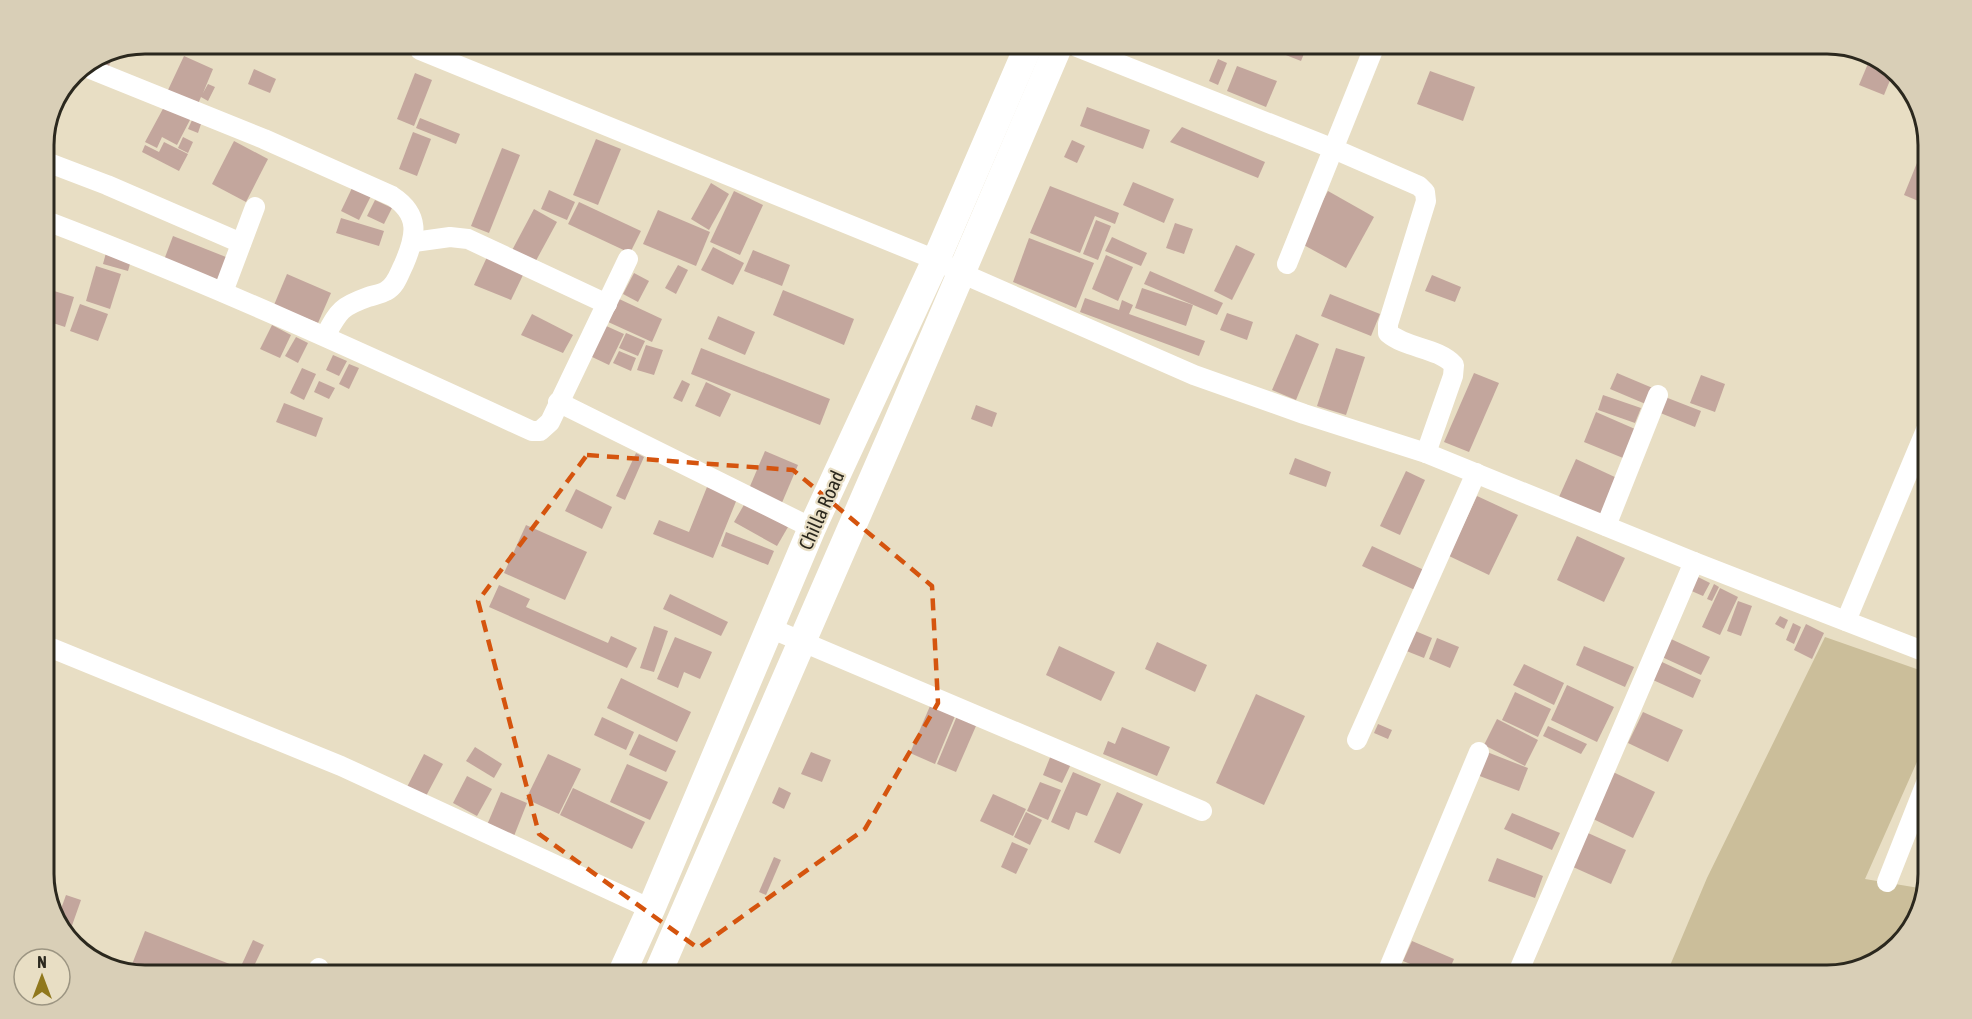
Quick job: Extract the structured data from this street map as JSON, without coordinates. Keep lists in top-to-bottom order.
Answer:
{
  "streets": {
    "main road": ["Chilla Road"]
  },
  "north": "top"
}
